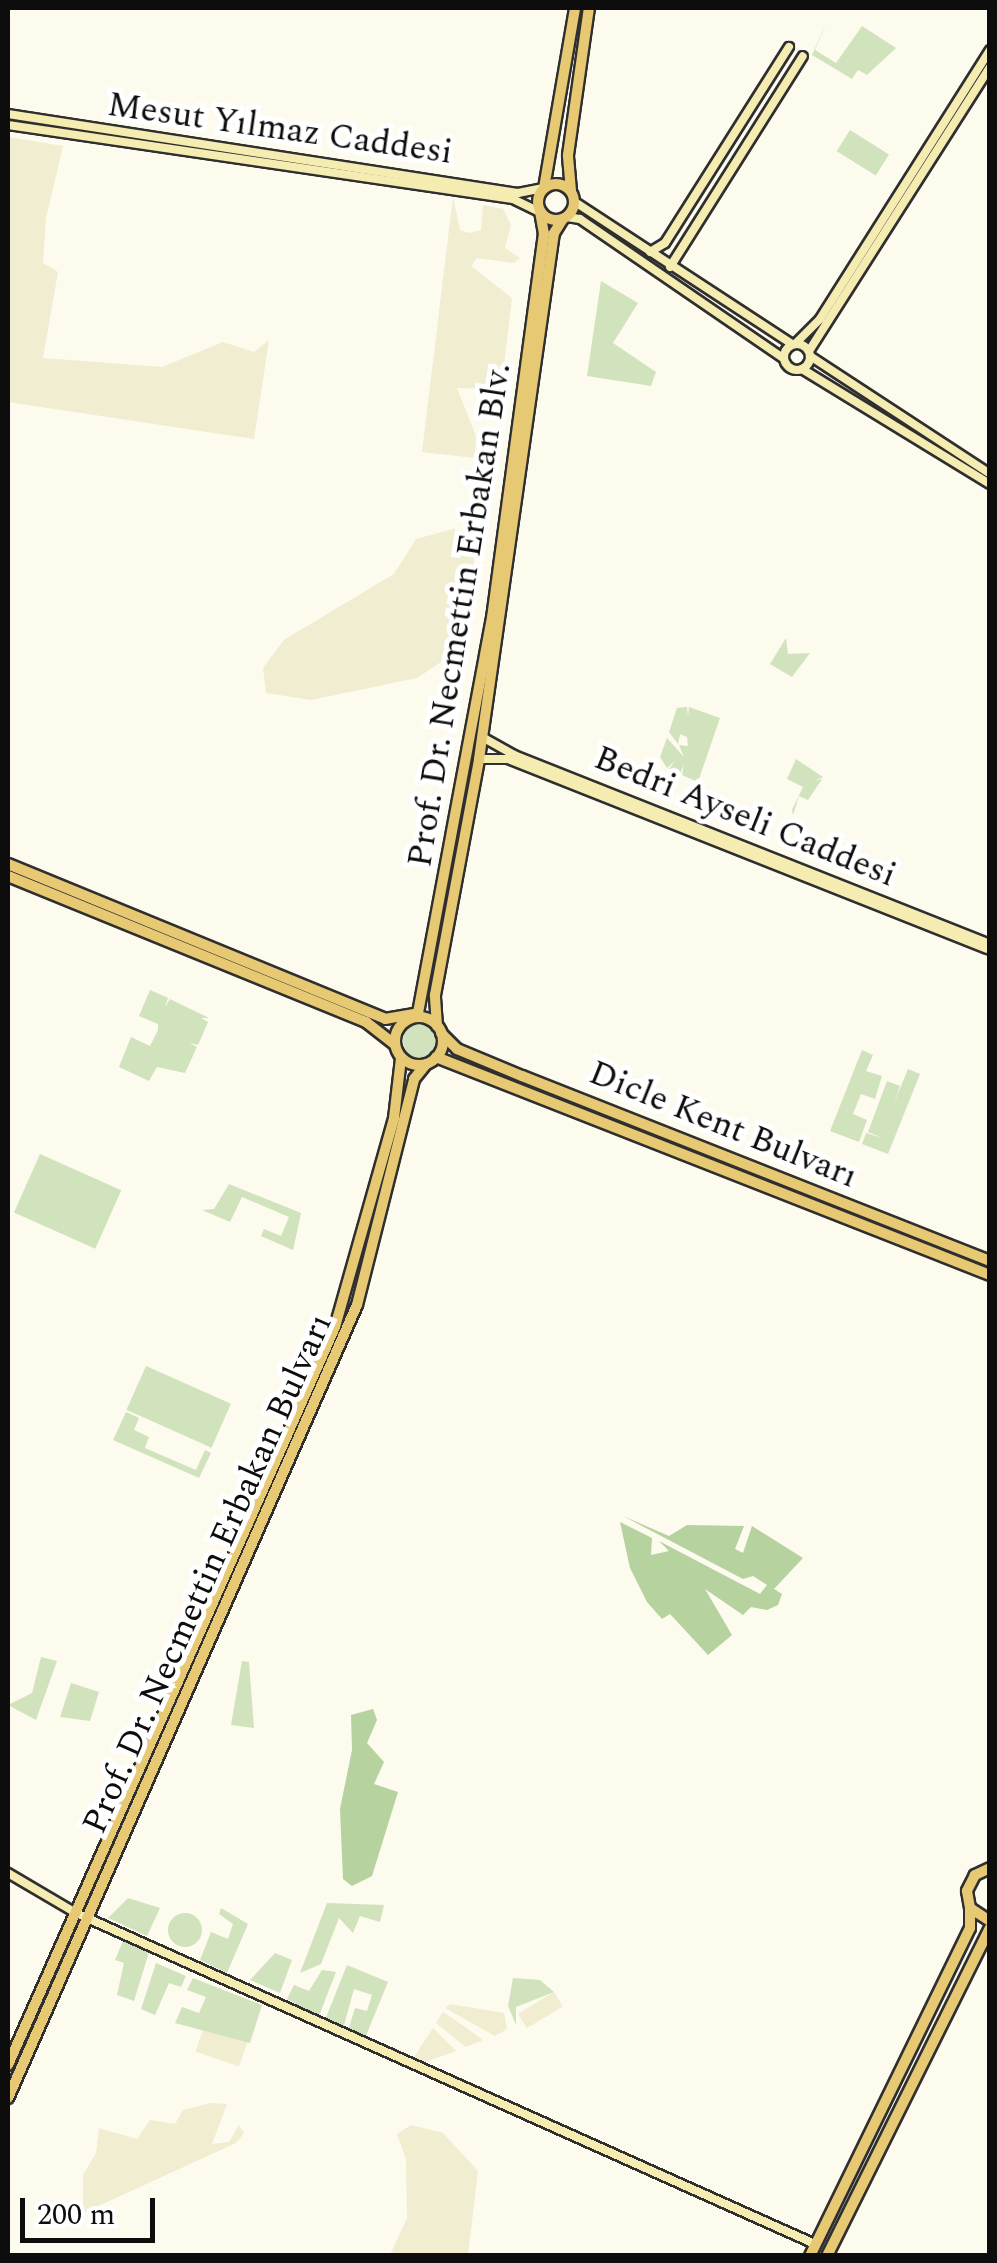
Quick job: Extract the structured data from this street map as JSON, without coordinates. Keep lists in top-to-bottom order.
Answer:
{
  "streets": {
    "main road": [
      "Mesut Yılmaz Caddesi",
      "Prof. Dr. Necmettin Erbakan Blv.",
      "Bedri Ayseli Caddesi",
      "Dicle Kent Bulvarı",
      "Prof. Dr. Necmettin Erbakan Bulvarı"
    ]
  },
  "crossings": [
    ["Mesut Yılmaz Caddesi", "Prof. Dr. Necmettin Erbakan Blv."],
    ["Prof. Dr. Necmettin Erbakan Blv.", "Bedri Ayseli Caddesi"],
    ["Prof. Dr. Necmettin Erbakan Blv.", "Dicle Kent Bulvarı"],
    ["Prof. Dr. Necmettin Erbakan Blv.", "Prof. Dr. Necmettin Erbakan Bulvarı"],
    ["Dicle Kent Bulvarı", "Prof. Dr. Necmettin Erbakan Bulvarı"]
  ],
  "scale_bar": "200 m"
}
